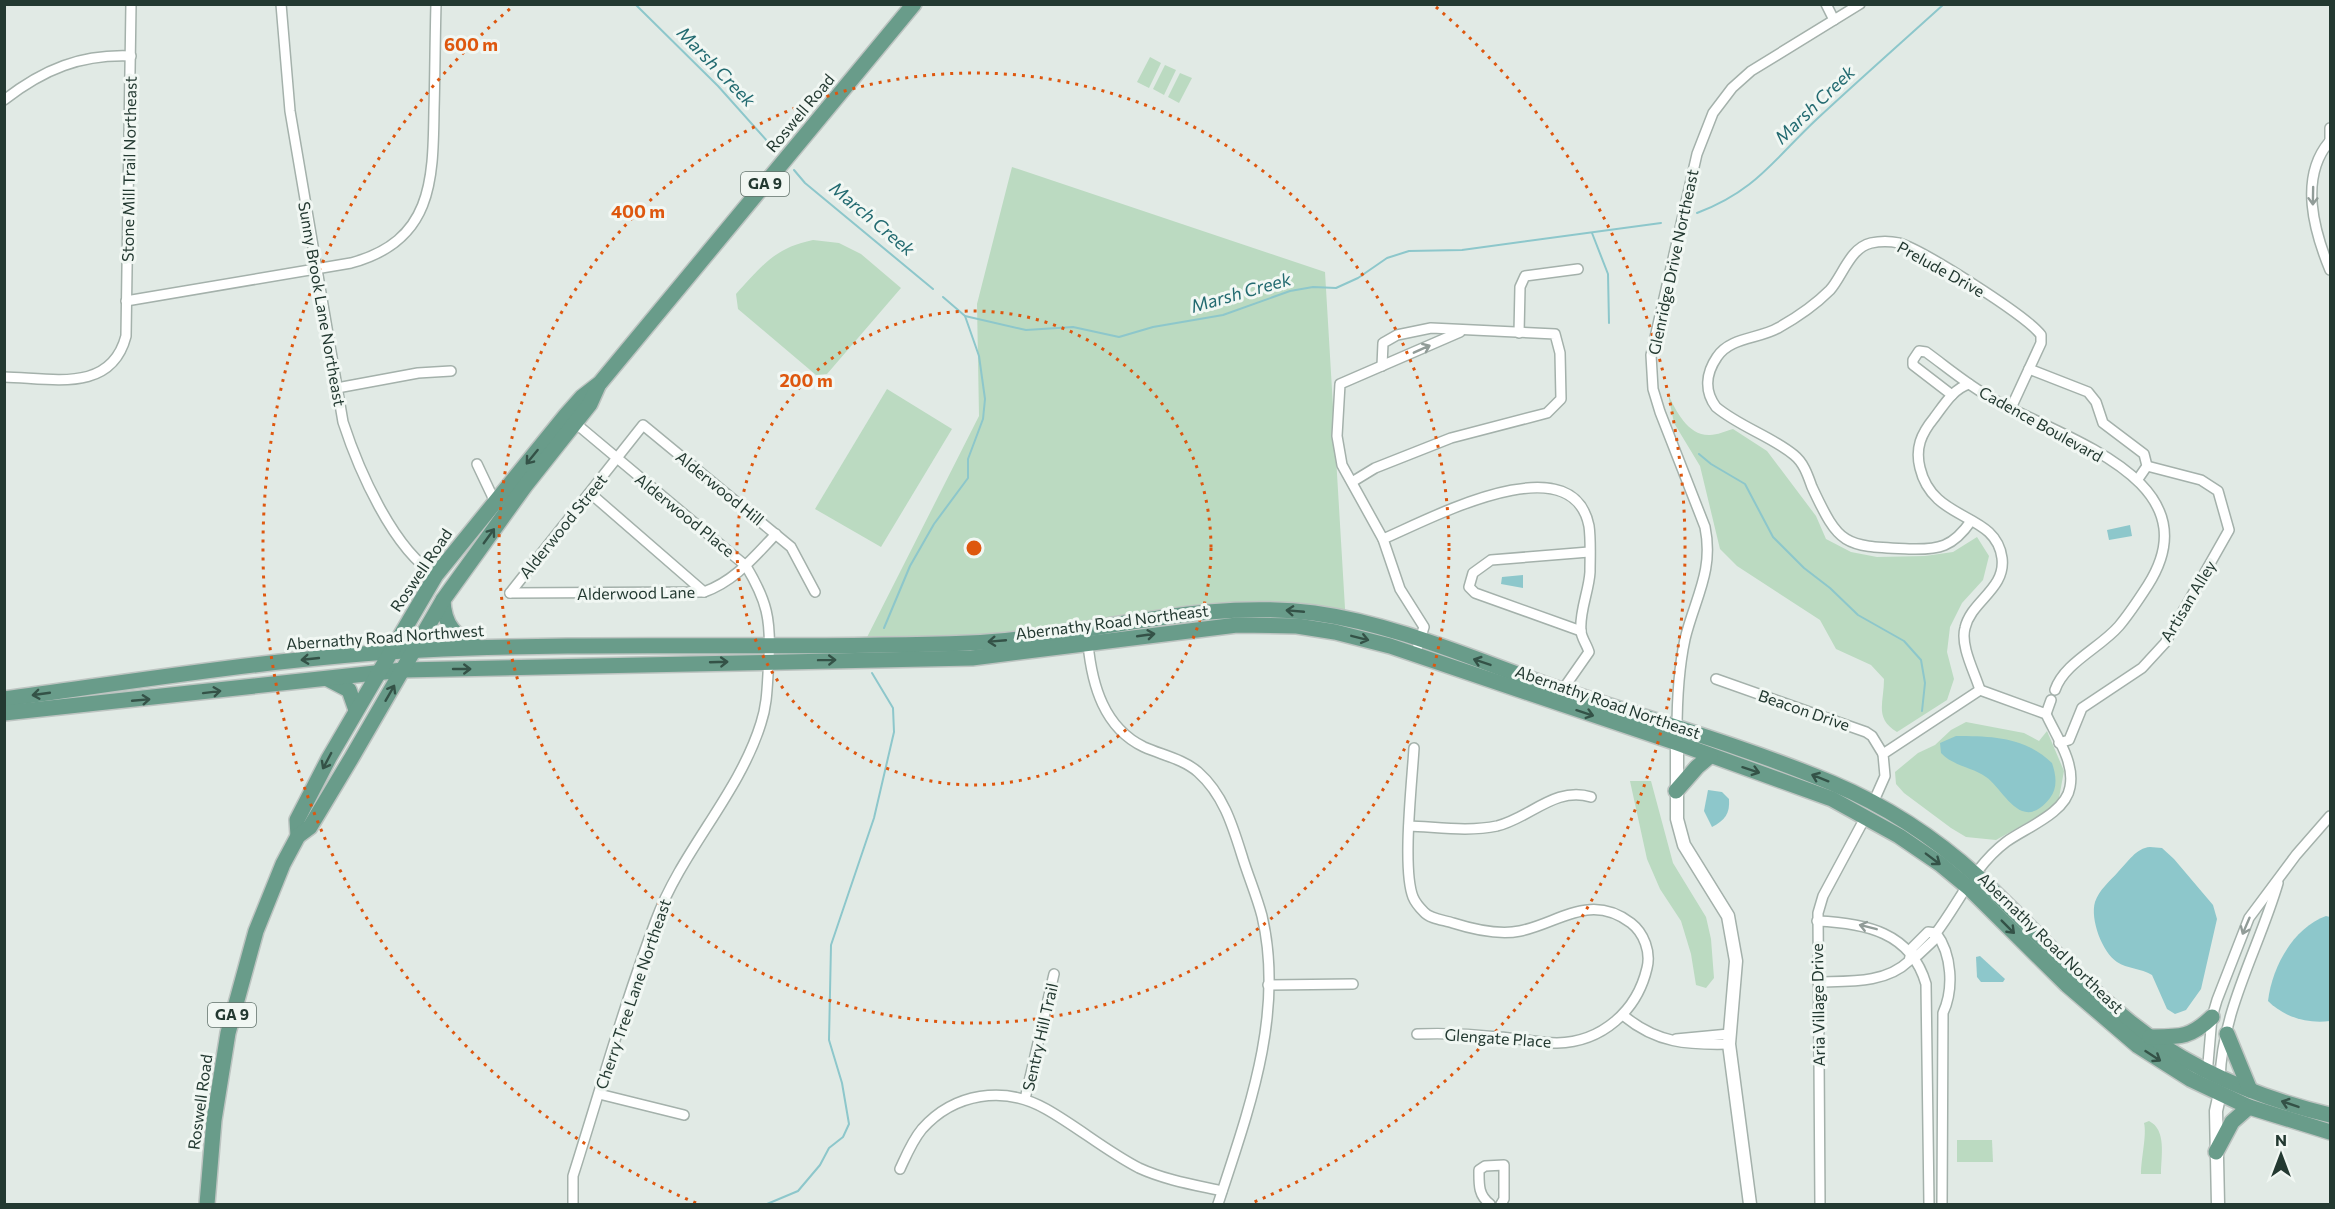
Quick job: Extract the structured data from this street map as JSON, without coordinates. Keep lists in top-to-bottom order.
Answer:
{
  "streets": {
    "main road": [
      "Roswell Road",
      "GA 9",
      "Abernathy Road Northeast",
      "Abernathy Road Northwest"
    ],
    "street": [
      "Stone Mill Trail Northeast",
      "Glenridge Drive Northeast",
      "Prelude Drive",
      "Sunny Brook Lane Northeast",
      "Cadence Boulevard",
      "Alderwood Hill",
      "Alderwood Place",
      "Alderwood Street",
      "Alderwood Lane",
      "Artisan Alley",
      "Beacon Drive",
      "Cherry Tree Lane Northeast",
      "Aria Village Drive",
      "Sentry Hill Trail",
      "Glengate Place"
    ]
  },
  "crossings": [
    ["Roswell Road", "Sunny Brook Lane Northeast"],
    ["Roswell Road", "Alderwood Place"],
    ["Roswell Road", "Abernathy Road Northwest"],
    ["Glenridge Drive Northeast", "Abernathy Road Northeast"],
    ["Alderwood Hill", "Alderwood Place"],
    ["Alderwood Hill", "Alderwood Street"],
    ["Alderwood Hill", "Alderwood Lane"],
    ["Alderwood Place", "Alderwood Street"],
    ["Alderwood Place", "Alderwood Lane"],
    ["Alderwood Place", "Abernathy Road Northeast"],
    ["Alderwood Place", "Abernathy Road Northwest"],
    ["Alderwood Place", "Cherry Tree Lane Northeast"],
    ["Alderwood Street", "Alderwood Lane"],
    ["Abernathy Road Northeast", "Abernathy Road Northwest"],
    ["Abernathy Road Northeast", "Cherry Tree Lane Northeast"],
    ["Abernathy Road Northeast", "Aria Village Drive"],
    ["Beacon Drive", "Aria Village Drive"]
  ],
  "water": ["Marsh Creek", "March Creek"],
  "north": "top",
  "rings": ["600 m", "400 m", "200 m"]
}
